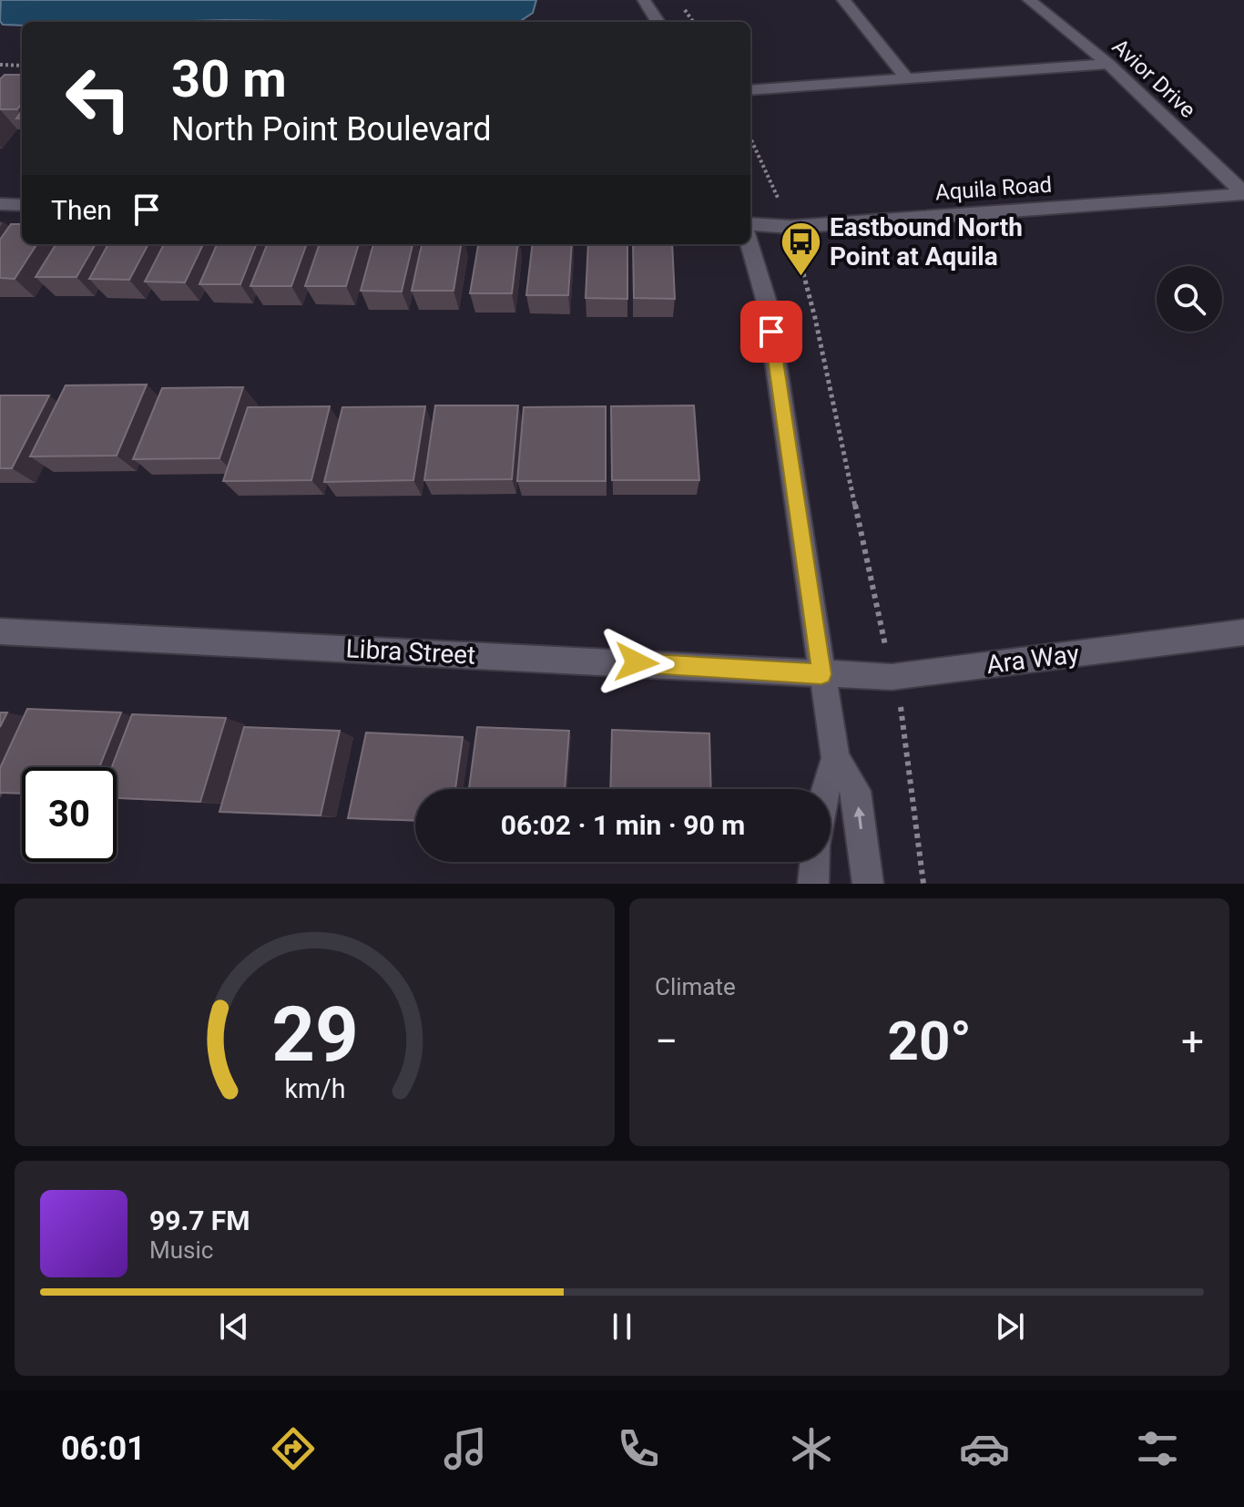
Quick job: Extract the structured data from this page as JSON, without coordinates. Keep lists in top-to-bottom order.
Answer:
{
  "streets": {
    "street": [
      "Avior Drive",
      "Aquila Road",
      "Libra Street",
      "Ara Way"
    ]
  },
  "crossings": [
    ["Avior Drive", "Aquila Road"],
    ["Libra Street", "Ara Way"]
  ],
  "places": {
    "bus stop": ["Eastbound North Point at Aquila"]
  },
  "page": {
    "turn": ["30 m", "North Point Boulevard"],
    "then": "Then",
    "limit": "30",
    "trip": "06:02 · 1 min · 90 m",
    "tile": "Climate",
    "heat": ["−", "20°", "+"],
    "song": ["99.7 FM", "Music"],
    "tabs": "06:01",
    "gauge": ["29", "km/h"]
  }
}
